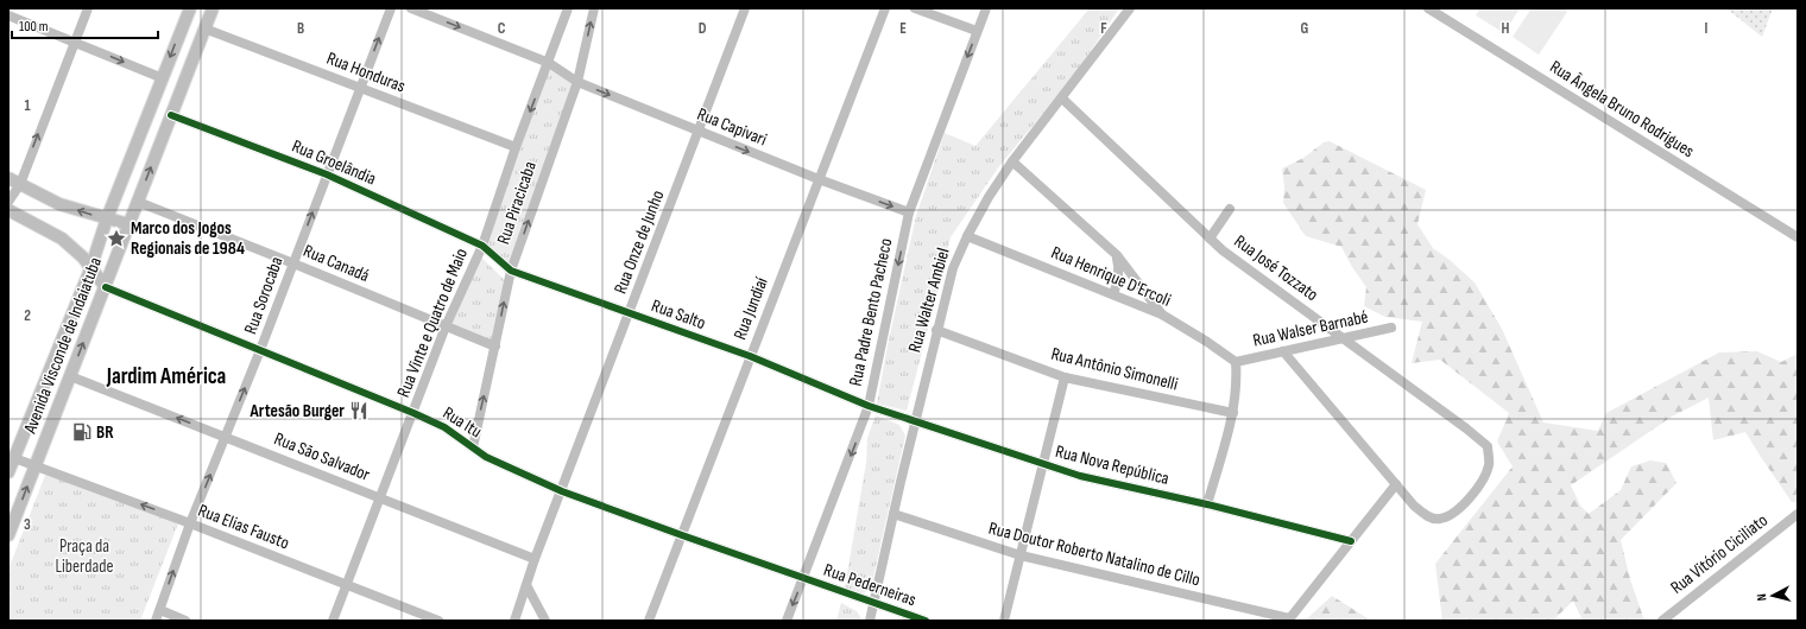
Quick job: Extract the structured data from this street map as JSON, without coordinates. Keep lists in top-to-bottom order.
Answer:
{
  "streets": {
    "main road": ["Avenida Visconde de Indaiatuba"],
    "street": [
      "Rua Honduras",
      "Rua Ângela Bruno Rodrigues",
      "Rua Capivari",
      "Rua Groelândia",
      "Rua Piracicaba",
      "Rua Onze de Junho",
      "Rua Canadá",
      "Rua José Tozzato",
      "Rua Henrique D'Ercoli",
      "Rua Sorocaba",
      "Rua Walter Ambiel",
      "Rua Jundiaí",
      "Rua Padre Bento Pacheco",
      "Rua Salto",
      "Rua Vinte e Quatro de Maio",
      "Rua Walser Barnabé",
      "Rua Antônio Simonelli",
      "Rua Itu",
      "Rua São Salvador",
      "Rua Nova República",
      "Rua Elias Fausto",
      "Rua Doutor Roberto Natalino de Cillo",
      "Rua Vitório Ciciliato",
      "Rua Pederneiras"
    ]
  },
  "crossings": [
    ["Rua Honduras", "Rua Sorocaba"],
    ["Rua Honduras", "Rua Vinte e Quatro de Maio"],
    ["Rua Honduras", "Avenida Visconde de Indaiatuba"],
    ["Rua Capivari", "Rua Piracicaba"],
    ["Rua Capivari", "Rua Onze de Junho"],
    ["Rua Capivari", "Rua Jundiaí"],
    ["Rua Capivari", "Rua Padre Bento Pacheco"],
    ["Rua Capivari", "Rua Vinte e Quatro de Maio"],
    ["Rua Groelândia", "Rua Sorocaba"],
    ["Rua Groelândia", "Rua Salto"],
    ["Rua Groelândia", "Rua Vinte e Quatro de Maio"],
    ["Rua Groelândia", "Avenida Visconde de Indaiatuba"],
    ["Rua Piracicaba", "Rua Canadá"],
    ["Rua Piracicaba", "Rua Salto"],
    ["Rua Piracicaba", "Rua Itu"],
    ["Rua Onze de Junho", "Rua Salto"],
    ["Rua Onze de Junho", "Rua Itu"],
    ["Rua Onze de Junho", "Rua São Salvador"],
    ["Rua Canadá", "Rua Sorocaba"],
    ["Rua Canadá", "Rua Vinte e Quatro de Maio"],
    ["Rua Canadá", "Avenida Visconde de Indaiatuba"],
    ["Rua José Tozzato", "Rua Walter Ambiel"],
    ["Rua José Tozzato", "Rua Walser Barnabé"],
    ["Rua Henrique D'Ercoli", "Rua Walter Ambiel"],
    ["Rua Henrique D'Ercoli", "Rua Walser Barnabé"],
    ["Rua Sorocaba", "Rua Itu"],
    ["Rua Sorocaba", "Rua São Salvador"],
    ["Rua Sorocaba", "Rua Elias Fausto"],
    ["Rua Walter Ambiel", "Rua Antônio Simonelli"],
    ["Rua Walter Ambiel", "Rua Nova República"],
    ["Rua Walter Ambiel", "Rua Doutor Roberto Natalino de Cillo"],
    ["Rua Walter Ambiel", "Rua Pederneiras"],
    ["Rua Jundiaí", "Rua Salto"],
    ["Rua Jundiaí", "Rua Itu"],
    ["Rua Padre Bento Pacheco", "Rua Salto"],
    ["Rua Padre Bento Pacheco", "Rua Itu"],
    ["Rua Padre Bento Pacheco", "Rua Nova República"],
    ["Rua Padre Bento Pacheco", "Rua Pederneiras"],
    ["Rua Salto", "Rua Vinte e Quatro de Maio"],
    ["Rua Salto", "Rua Nova República"],
    ["Rua Vinte e Quatro de Maio", "Rua Itu"],
    ["Rua Vinte e Quatro de Maio", "Rua São Salvador"],
    ["Rua Vinte e Quatro de Maio", "Rua Elias Fausto"],
    ["Avenida Visconde de Indaiatuba", "Rua Itu"],
    ["Avenida Visconde de Indaiatuba", "Rua São Salvador"],
    ["Avenida Visconde de Indaiatuba", "Rua Elias Fausto"],
    ["Rua Itu", "Rua Pederneiras"]
  ],
  "one_way": [
    "Rua Capivari",
    "Rua Piracicaba",
    "Rua Sorocaba",
    "Rua Padre Bento Pacheco",
    "Rua Elias Fausto"
  ],
  "districts": ["Jardim América"],
  "parks": ["Praça da Liberdade"],
  "places": {
    "place": ["Marco dos Jogos Regionais de 1984"],
    "restaurant": ["Artesão Burger"],
    "fuel station": ["BR"]
  },
  "scale_bar": "100 m",
  "north": "left",
  "grid": {
    "columns": [
      "B",
      "C",
      "D",
      "E",
      "F",
      "G",
      "H",
      "I"
    ],
    "rows": ["1", "2", "3"]
  }
}
